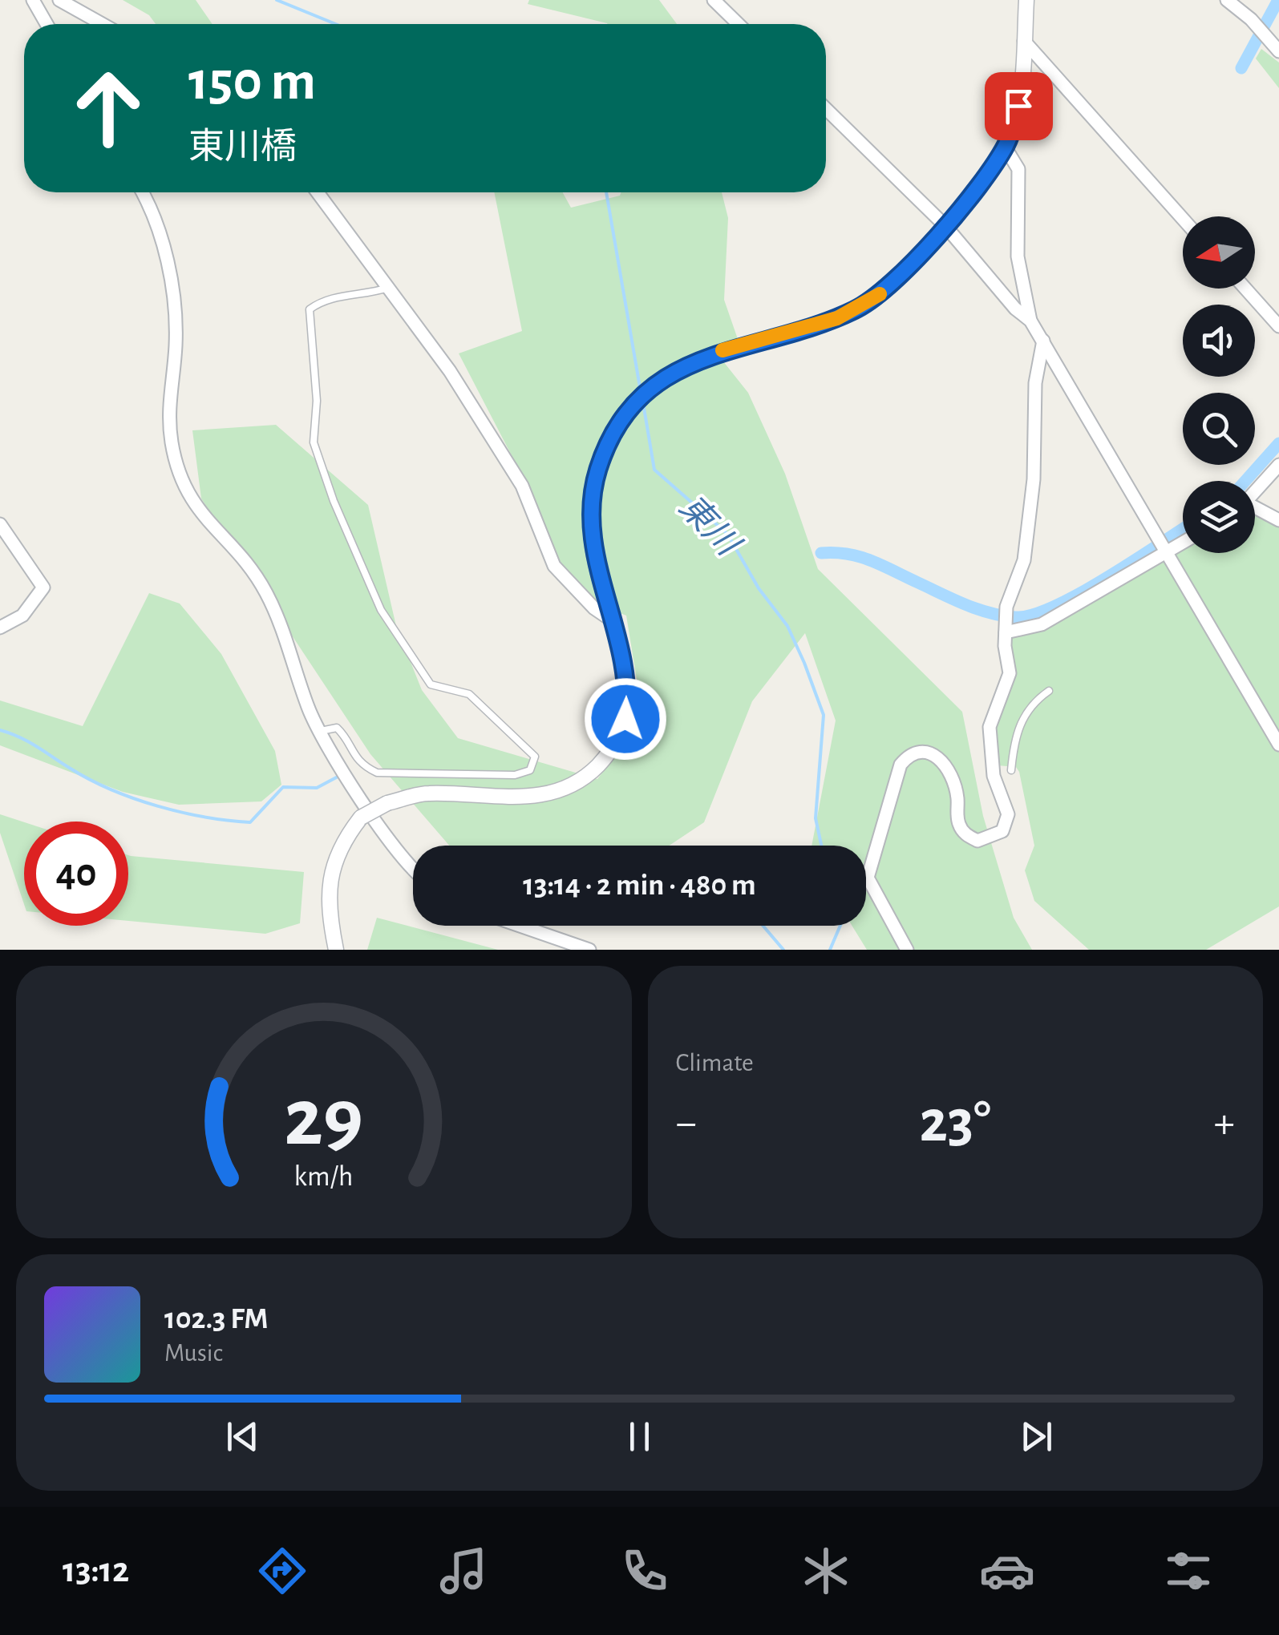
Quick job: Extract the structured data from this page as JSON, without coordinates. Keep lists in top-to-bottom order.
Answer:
{
  "water": ["東川"],
  "north": "left",
  "page": {
    "turn": ["150 m", "東川橋"],
    "limit": "40",
    "trip": "13:14 · 2 min · 480 m",
    "tile": "Climate",
    "heat": ["−", "23°", "+"],
    "song": ["102.3 FM", "Music"],
    "tabs": "13:12",
    "gauge": ["29", "km/h"]
  }
}
